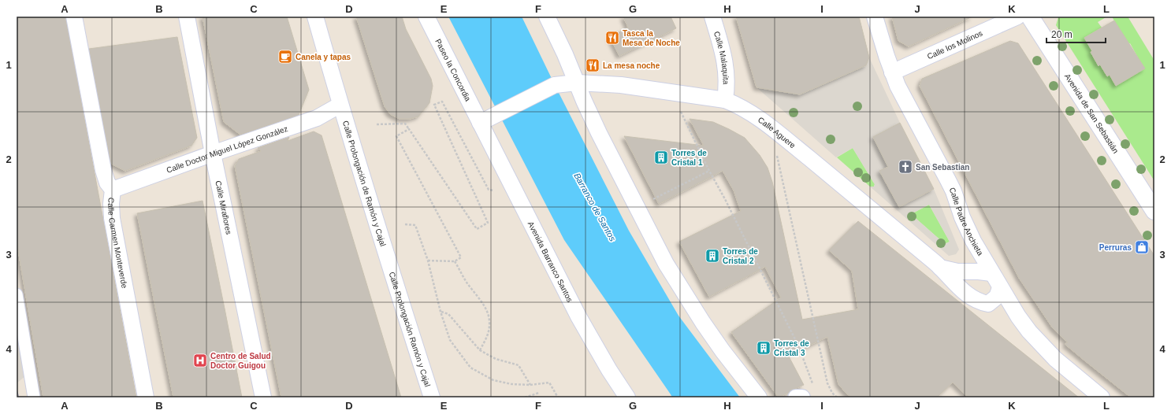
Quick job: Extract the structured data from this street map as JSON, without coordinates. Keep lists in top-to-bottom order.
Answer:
{
  "streets": {
    "street": [
      "Calle los Molinos",
      "Calle Malaquita",
      "Paseo la Concordia",
      "Avenida de San Sebastián",
      "Calle Aguere",
      "Calle Doctor Miguel López González",
      "Calle Prolongación de Ramón y Cajal",
      "Calle Miraflores",
      "Calle Padre Anchieta",
      "Calle Carmen Monteverde",
      "Avenida Barranco Santos",
      "Calle Prolongación Ramón y Cajal"
    ]
  },
  "crossings": [
    ["Calle los Molinos", "Calle Padre Anchieta"],
    ["Calle Malaquita", "Calle Aguere"],
    ["Paseo la Concordia", "Calle Aguere"],
    ["Paseo la Concordia", "Avenida Barranco Santos"],
    ["Calle Aguere", "Calle Padre Anchieta"],
    ["Calle Aguere", "Avenida Barranco Santos"],
    ["Calle Doctor Miguel López González", "Calle Prolongación de Ramón y Cajal"],
    ["Calle Doctor Miguel López González", "Calle Miraflores"],
    ["Calle Doctor Miguel López González", "Calle Carmen Monteverde"],
    ["Calle Prolongación de Ramón y Cajal", "Calle Prolongación Ramón y Cajal"]
  ],
  "water": ["Barranco de Santos"],
  "places": {
    "restaurant": ["Tasca la Mesa de Noche", "La mesa noche"],
    "cafe": ["Canela y tapas"],
    "building": ["Torres de Cristal 1", "Torres de Cristal 2", "Torres de Cristal 3"],
    "church": ["San Sebastian"],
    "shop": ["Perruras"],
    "hospital": ["Centro de Salud Doctor Guigou"]
  },
  "scale_bar": "20 m",
  "grid": {
    "columns": [
      "A",
      "B",
      "C",
      "D",
      "E",
      "F",
      "G",
      "H",
      "I",
      "J",
      "K",
      "L"
    ],
    "rows": [
      "1",
      "2",
      "3",
      "4"
    ]
  }
}
